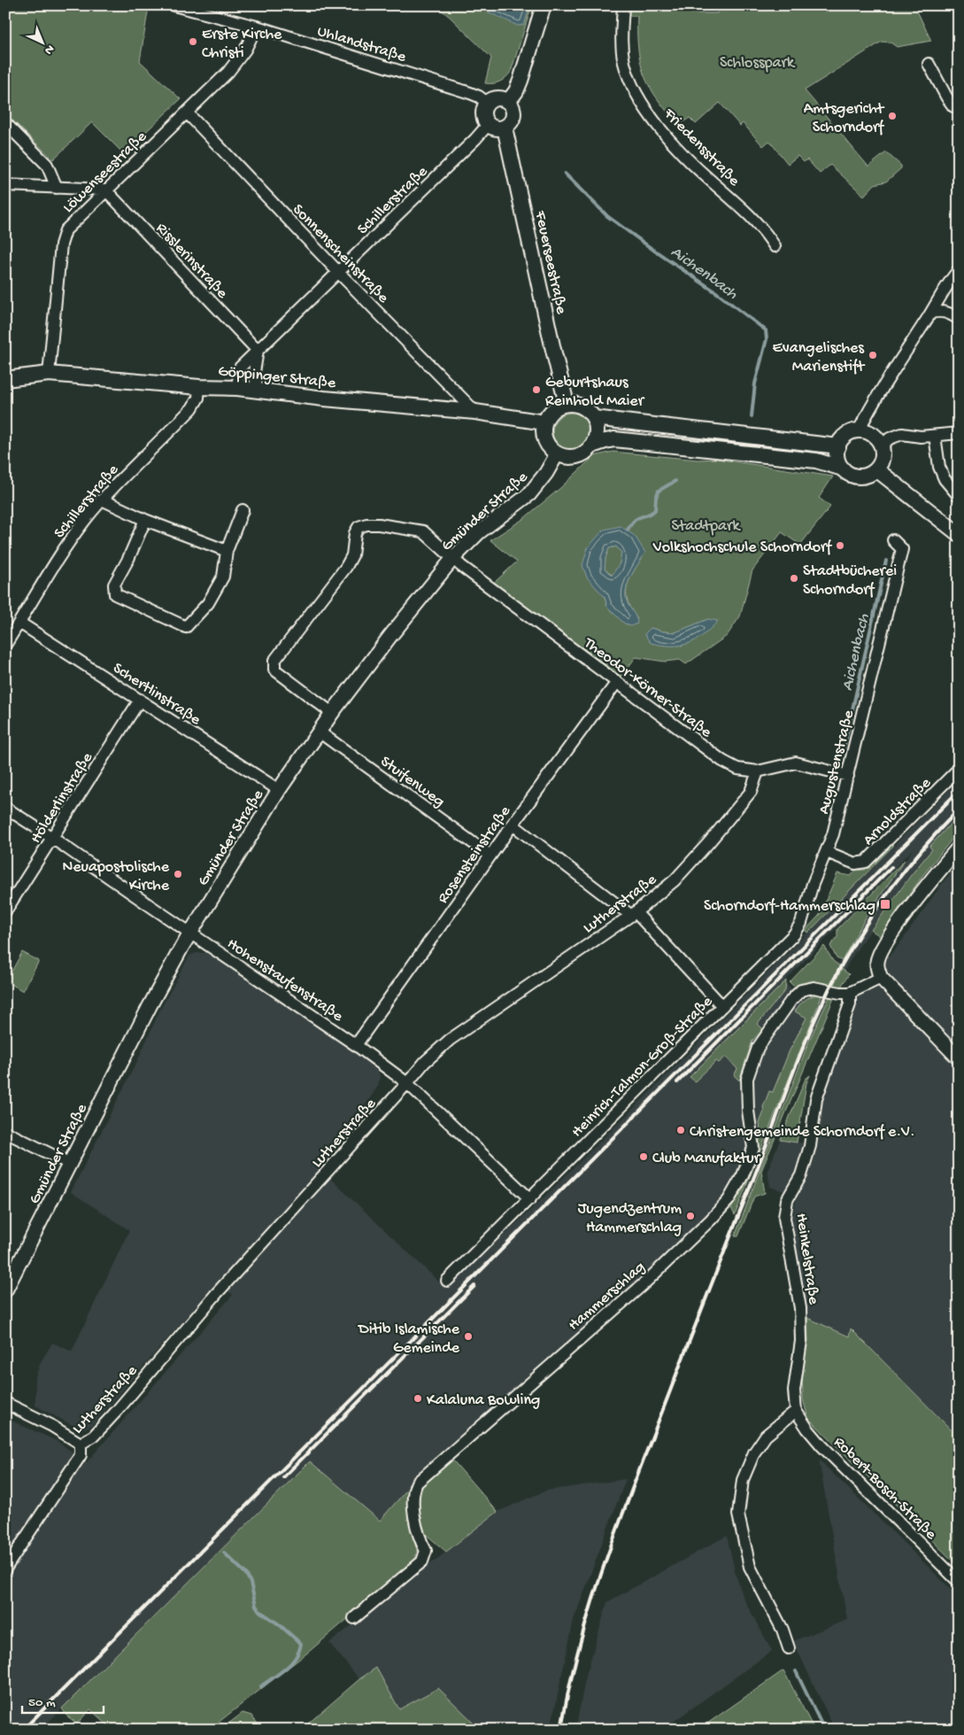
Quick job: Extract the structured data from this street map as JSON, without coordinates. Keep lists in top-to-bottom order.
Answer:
{
  "streets": {
    "main road": ["Feuerseestraße", "Göppinger Straße"],
    "street": [
      "Uhlandstraße",
      "Friedensstraße",
      "Löwenseestraße",
      "Schillerstraße",
      "Sonnenscheinstraße",
      "Risslerinstraße",
      "Gmünder Straße",
      "Theodor-Körner-Straße",
      "Schertlinstraße",
      "Augustenstraße",
      "Stuifenweg",
      "Hölderlinstraße",
      "Arnoldstraße",
      "Rosensteinstraße",
      "Lutherstraße",
      "Hohenstaufenstraße",
      "Heinrich-Talmon-Groß-Straße",
      "Heinkelstraße",
      "Hammerschlag",
      "Robert-Bosch-Straße"
    ]
  },
  "crossings": [
    ["Uhlandstraße", "Löwenseestraße"],
    ["Uhlandstraße", "Schillerstraße"],
    ["Uhlandstraße", "Feuerseestraße"],
    ["Löwenseestraße", "Sonnenscheinstraße"],
    ["Löwenseestraße", "Risslerinstraße"],
    ["Löwenseestraße", "Göppinger Straße"],
    ["Schillerstraße", "Sonnenscheinstraße"],
    ["Schillerstraße", "Risslerinstraße"],
    ["Schillerstraße", "Feuerseestraße"],
    ["Schillerstraße", "Göppinger Straße"],
    ["Schillerstraße", "Schertlinstraße"],
    ["Sonnenscheinstraße", "Göppinger Straße"],
    ["Feuerseestraße", "Göppinger Straße"],
    ["Feuerseestraße", "Gmünder Straße"],
    ["Göppinger Straße", "Gmünder Straße"],
    ["Gmünder Straße", "Theodor-Körner-Straße"],
    ["Gmünder Straße", "Schertlinstraße"],
    ["Gmünder Straße", "Stuifenweg"],
    ["Gmünder Straße", "Hohenstaufenstraße"],
    ["Theodor-Körner-Straße", "Augustenstraße"],
    ["Theodor-Körner-Straße", "Rosensteinstraße"],
    ["Theodor-Körner-Straße", "Lutherstraße"],
    ["Schertlinstraße", "Hölderlinstraße"],
    ["Augustenstraße", "Arnoldstraße"],
    ["Augustenstraße", "Heinrich-Talmon-Groß-Straße"],
    ["Stuifenweg", "Rosensteinstraße"],
    ["Hölderlinstraße", "Hohenstaufenstraße"],
    ["Arnoldstraße", "Heinrich-Talmon-Groß-Straße"],
    ["Rosensteinstraße", "Hohenstaufenstraße"],
    ["Lutherstraße", "Hohenstaufenstraße"],
    ["Hohenstaufenstraße", "Heinrich-Talmon-Groß-Straße"],
    ["Heinkelstraße", "Hammerschlag"],
    ["Heinkelstraße", "Robert-Bosch-Straße"]
  ],
  "water": ["Aichenbach"],
  "parks": ["Schlosspark", "Stadtpark"],
  "places": {
    "other": [
      "Erste Kirche Christi",
      "Amtsgericht Schorndorf",
      "Evangelisches Marienstift",
      "Geburtshaus Reinhold Maier",
      "Volkshochschule Schorndorf",
      "Stadtbücherei Schorndorf",
      "Neuapostolische Kirche",
      "Christengemeinde Schorndorf e.V.",
      "Club Manufaktur",
      "Jugendzentrum Hammerschlag",
      "Ditib Islamische Gemeinde",
      "Kalaluna Bowling"
    ],
    "transit": ["Schorndorf-Hammerschlag"]
  },
  "scale_bar": "50 m",
  "north": "bottom right"
}
